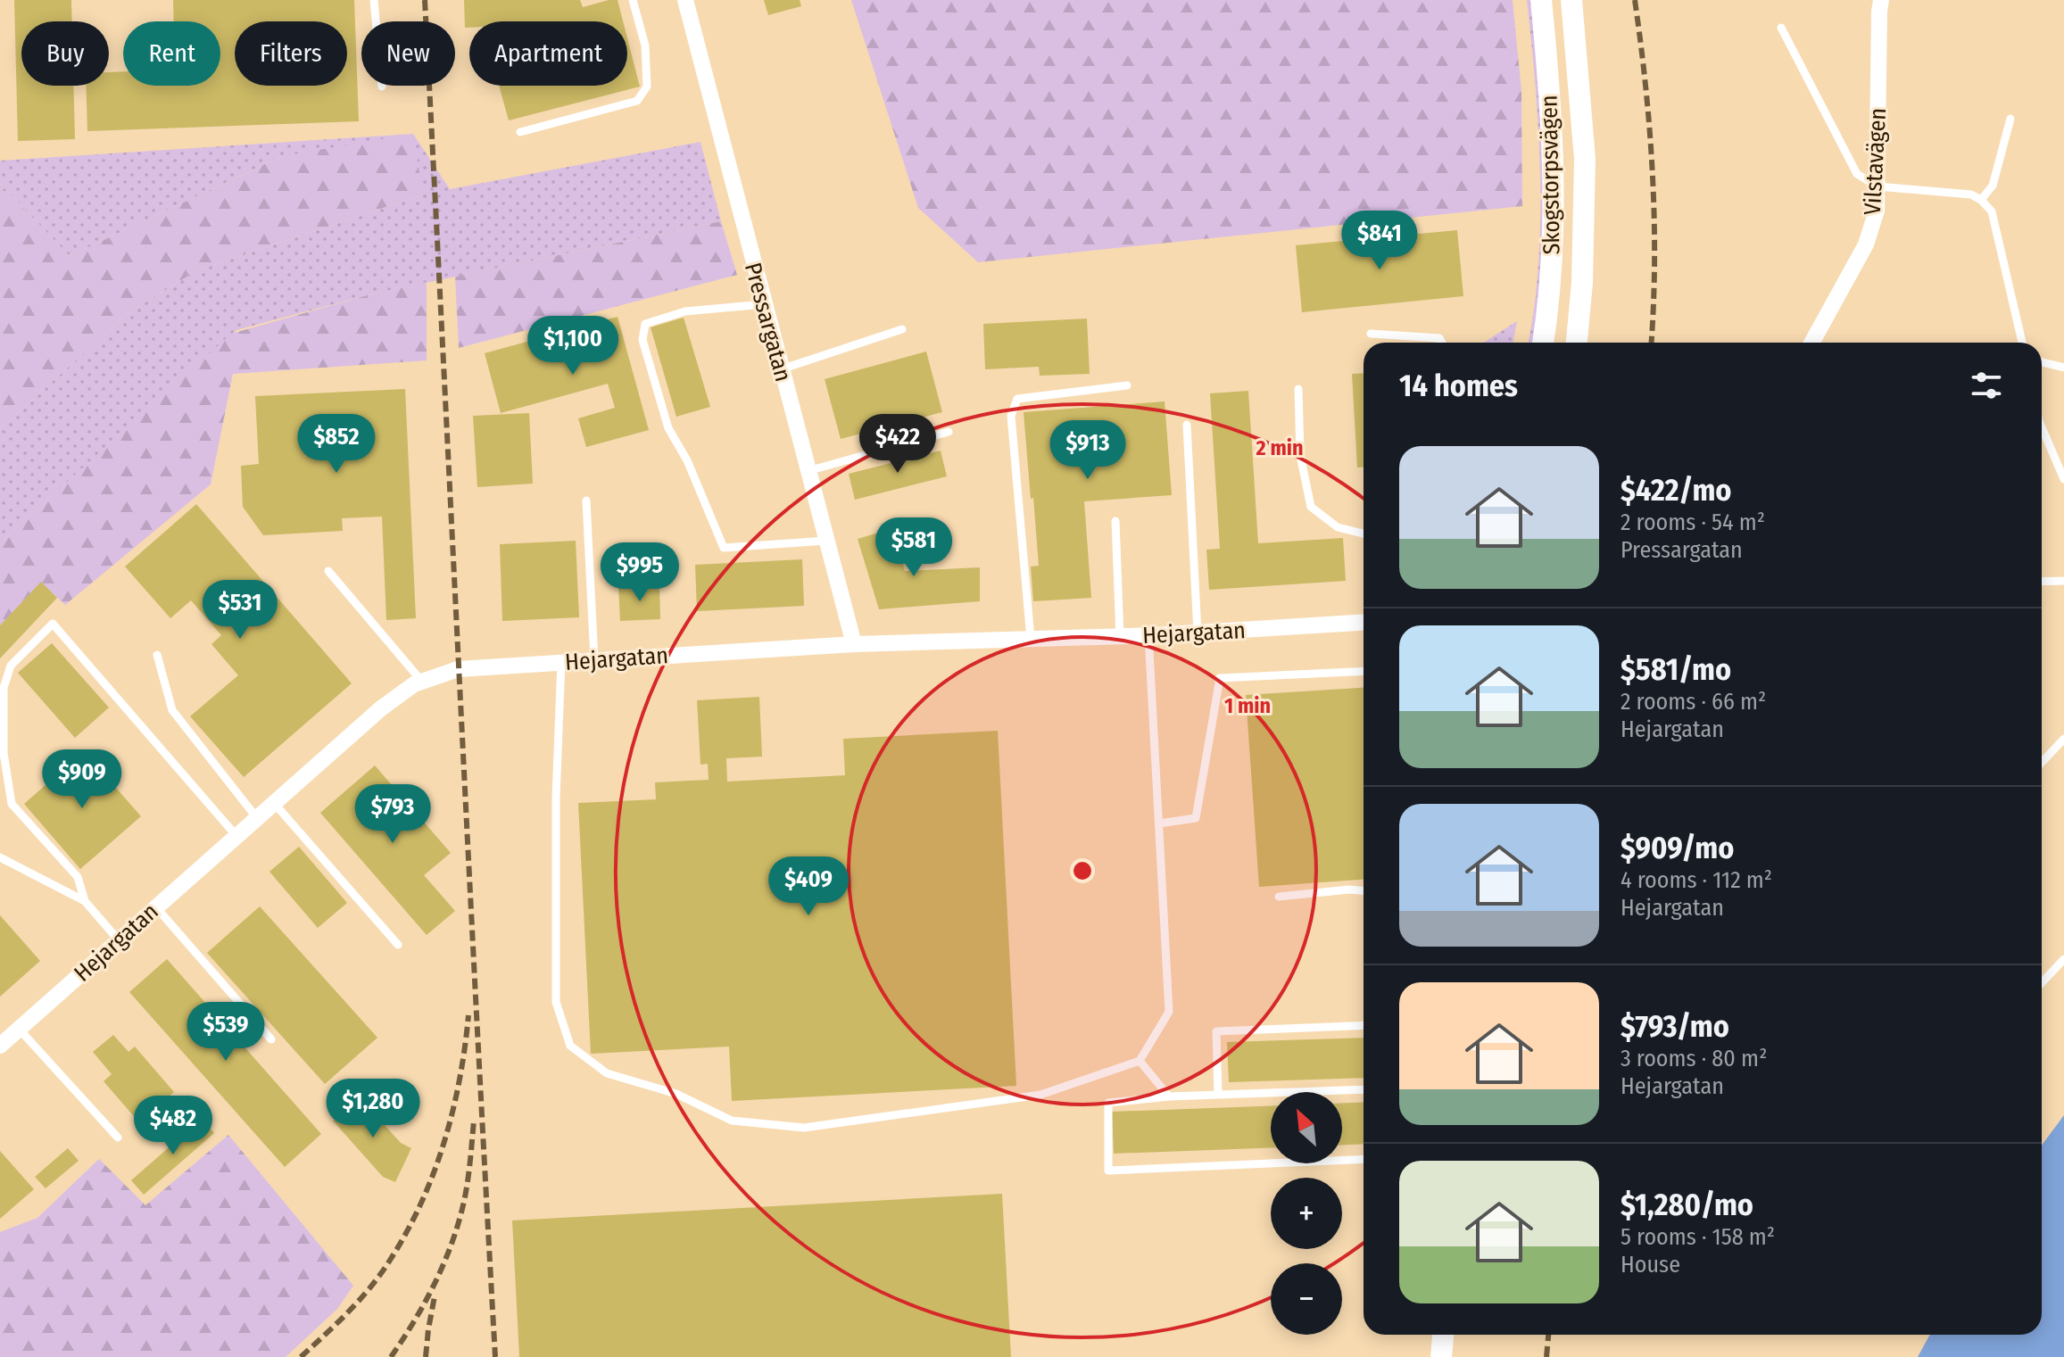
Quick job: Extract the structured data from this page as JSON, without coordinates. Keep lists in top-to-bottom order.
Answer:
{
  "streets": {
    "main road": ["Skogstorpsvägen"],
    "street": ["Vilstavägen", "Pressargatan", "Hejargatan"]
  },
  "crossings": [
    ["Pressargatan", "Hejargatan"]
  ],
  "north": "top left",
  "page": {
    "chip": [
      "Buy",
      "Rent",
      "Filters",
      "New",
      "Apartment"
    ],
    "price": [
      "$841",
      "$1,100",
      "$852",
      "$422",
      "$913",
      "$581",
      "$995",
      "$531",
      "$909",
      "$793",
      "$409",
      "$539",
      "$1,280",
      "$482"
    ],
    "heading": "14 homes",
    "list": [
      {
        "name": "$422/mo",
        "note": "2 rooms · 54 m² · Pressargatan"
      },
      {
        "name": "$581/mo",
        "note": "2 rooms · 66 m² · Hejargatan"
      },
      {
        "name": "$909/mo",
        "note": "4 rooms · 112 m² · Hejargatan"
      },
      {
        "name": "$793/mo",
        "note": "3 rooms · 80 m² · Hejargatan"
      },
      {
        "name": "$1,280/mo",
        "note": "5 rooms · 158 m² · House"
      }
    ],
    "map_buttons": ["+", "−"]
  },
  "rings": ["2 min", "1 min"]
}
